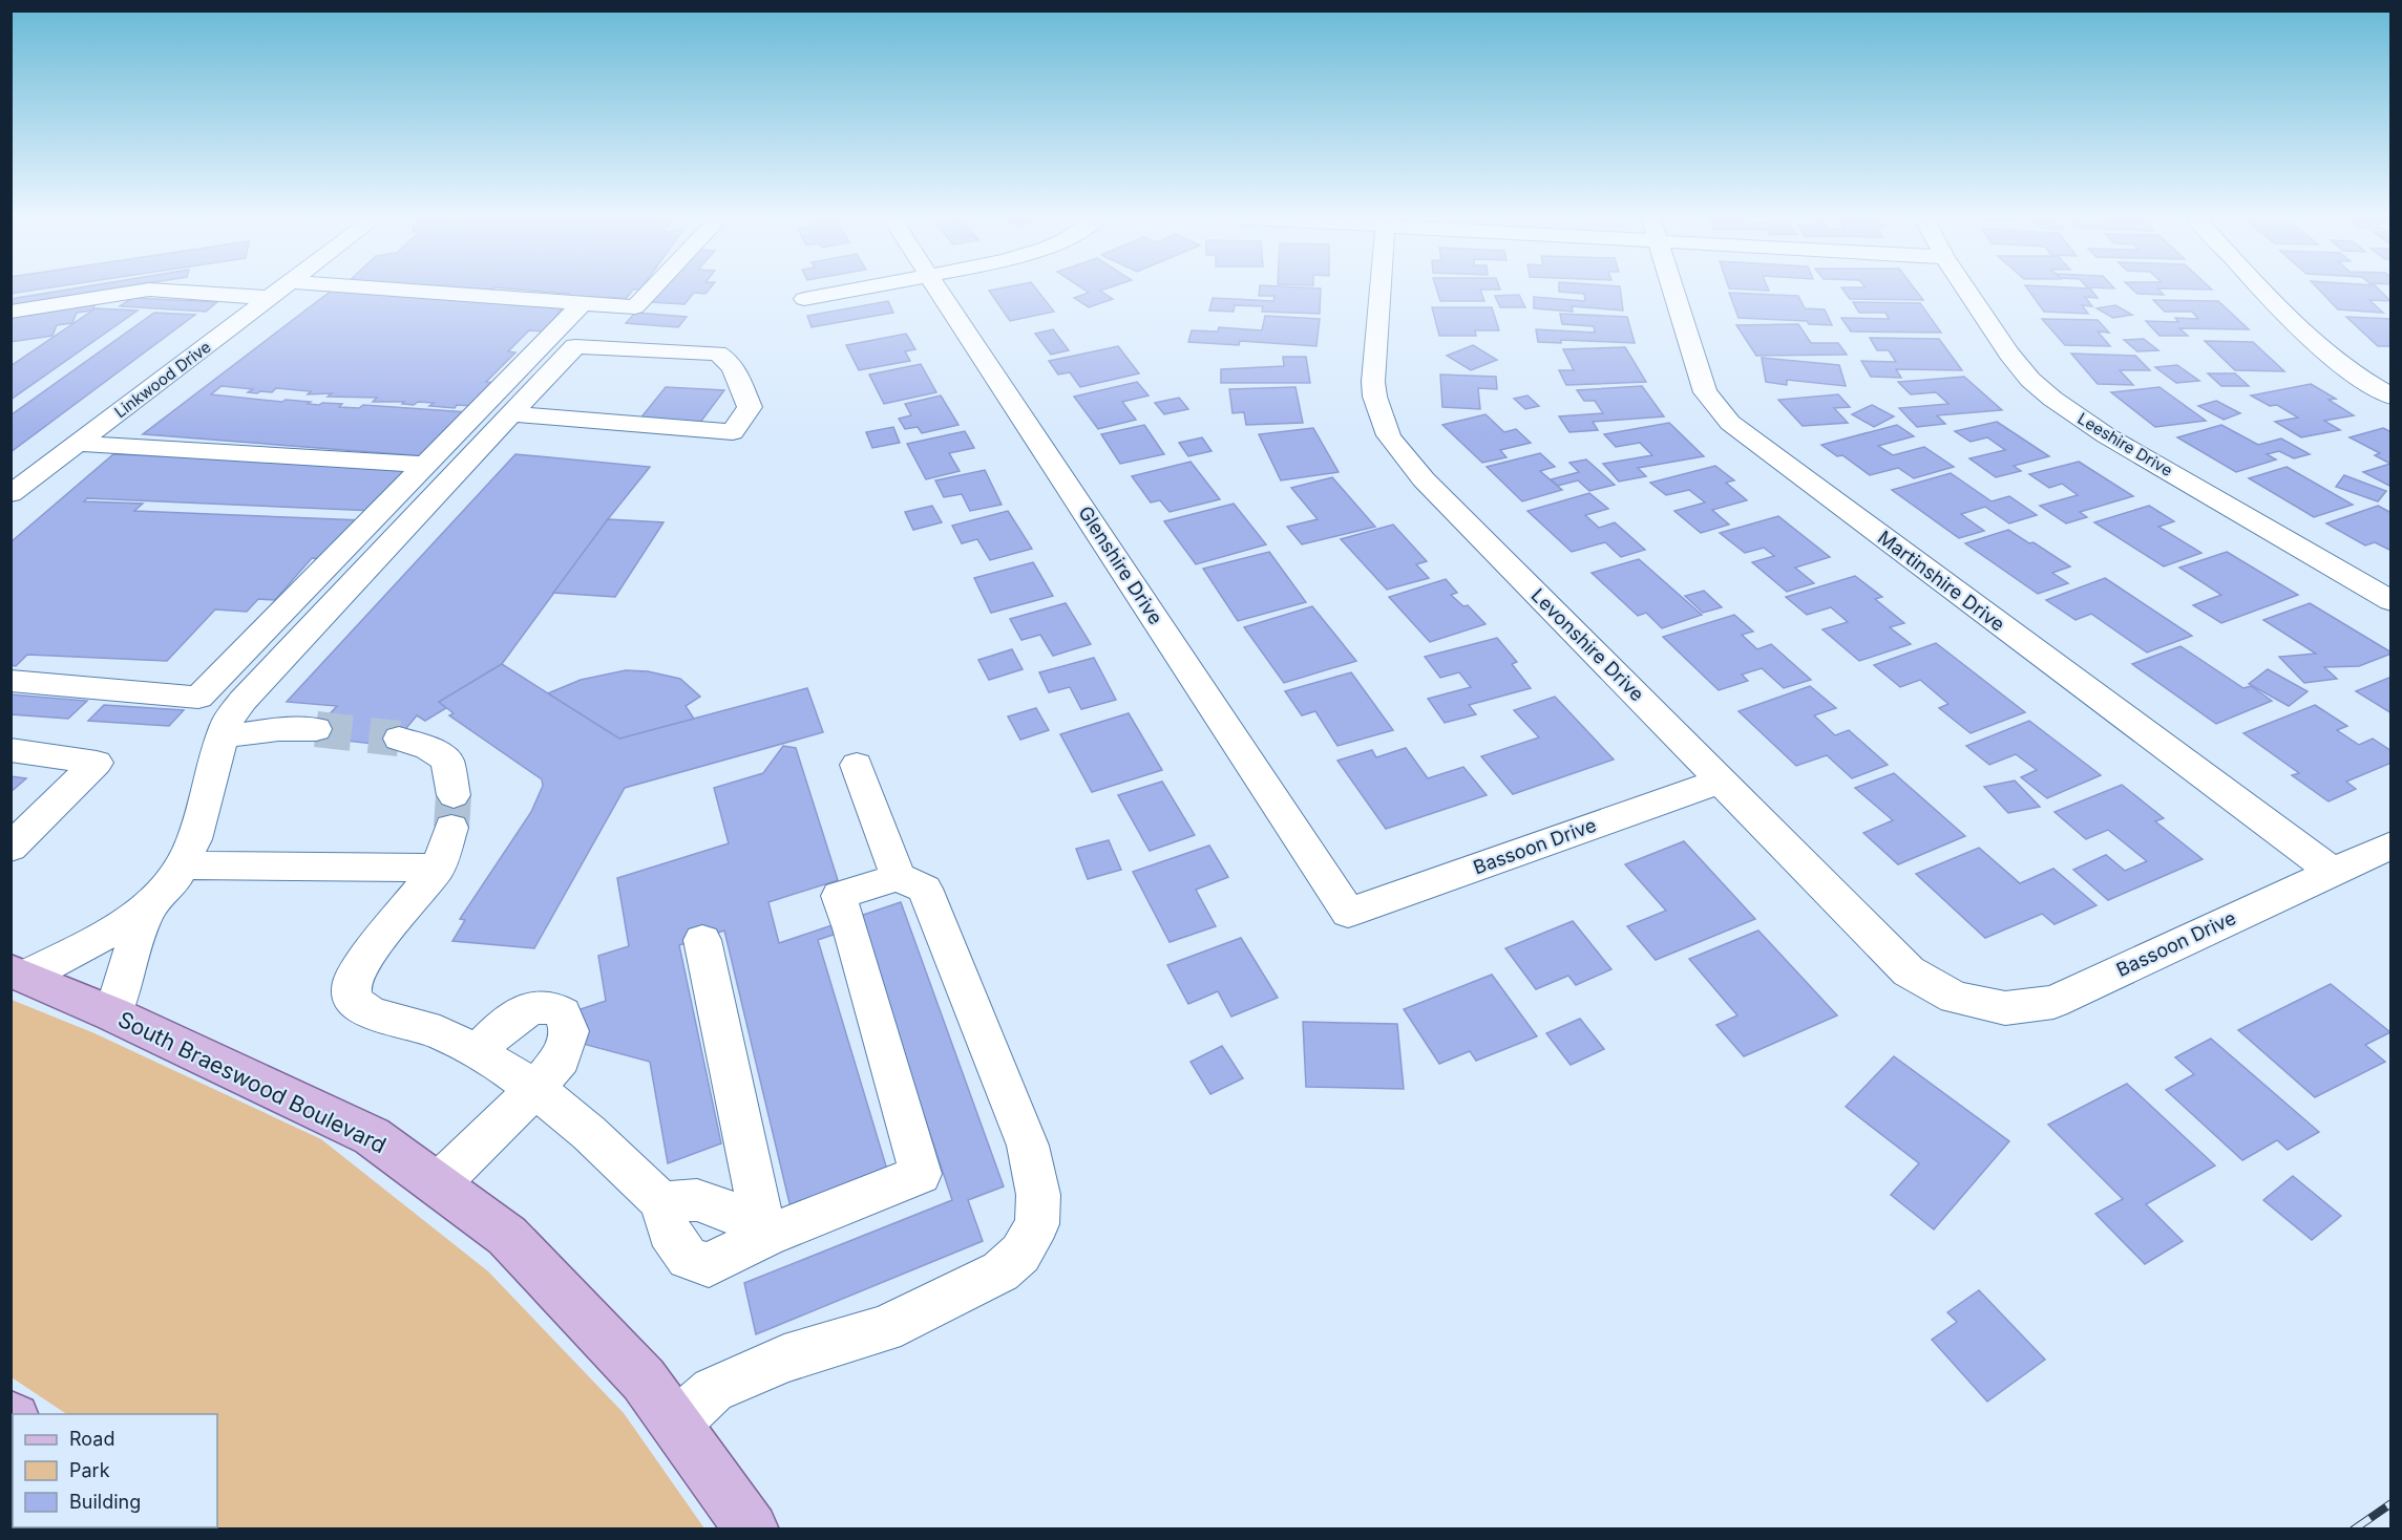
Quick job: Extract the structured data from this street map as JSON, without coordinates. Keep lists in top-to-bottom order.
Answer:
{
  "streets": {
    "main road": ["South Braeswood Boulevard"],
    "street": [
      "Linkwood Drive",
      "Leeshire Drive",
      "Glenshire Drive",
      "Martinshire Drive",
      "Levonshire Drive",
      "Bassoon Drive"
    ]
  },
  "crossings": [
    ["Glenshire Drive", "Bassoon Drive"],
    ["Martinshire Drive", "Bassoon Drive"],
    ["Levonshire Drive", "Bassoon Drive"]
  ],
  "legend": ["Road", "Park", "Building"]
}
